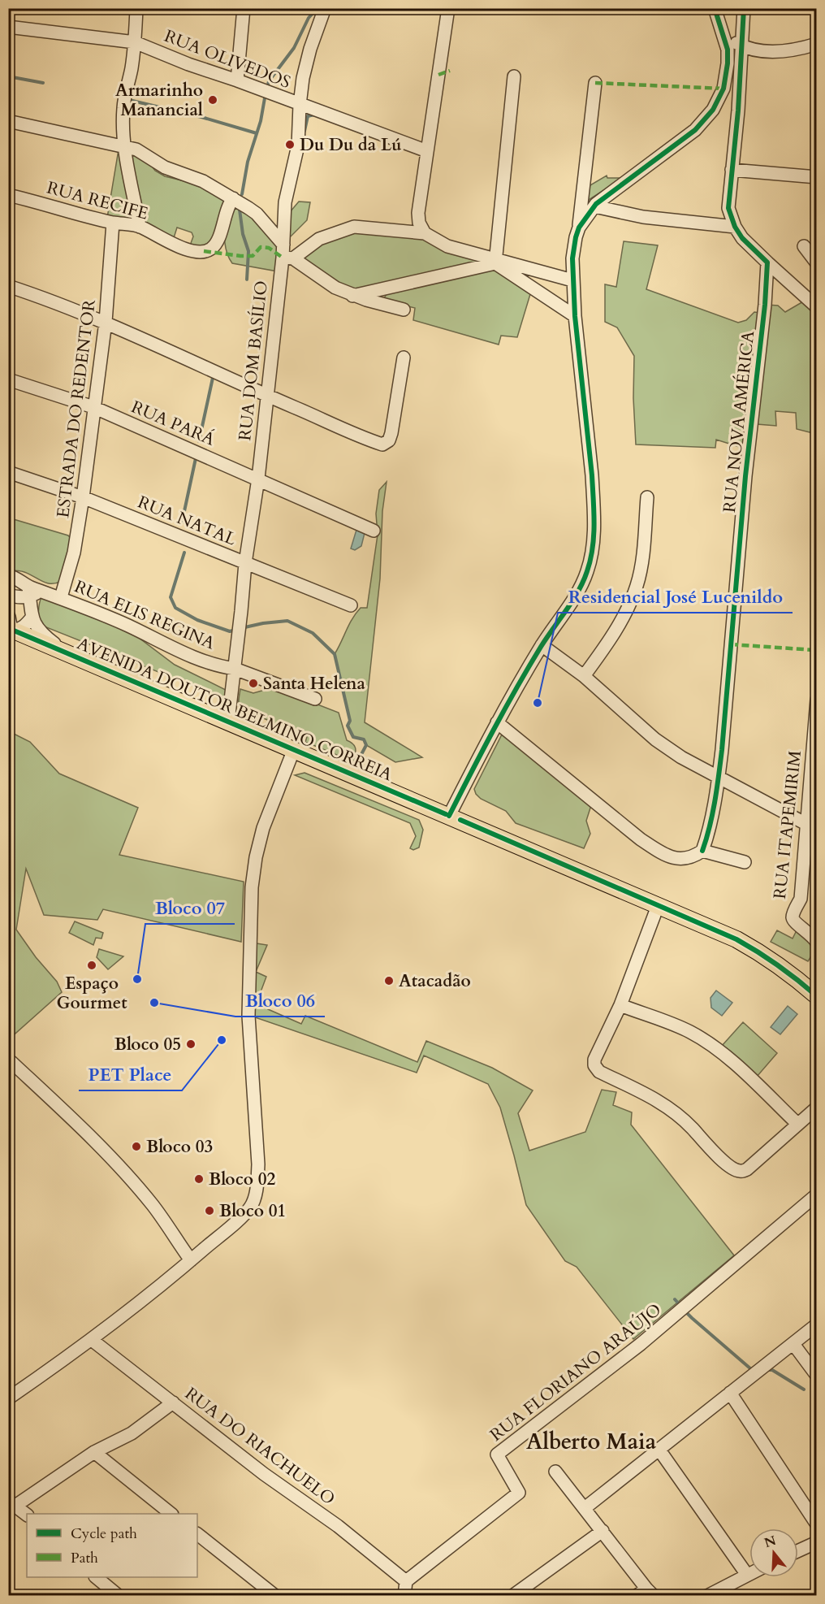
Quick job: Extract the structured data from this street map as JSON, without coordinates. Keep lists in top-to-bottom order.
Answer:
{
  "streets": {
    "main road": ["AVENIDA DOUTOR BELMINO CORREIA"],
    "street": [
      "RUA OLIVEDOS",
      "RUA RECIFE",
      "RUA DOM BASÍLIO",
      "ESTRADA DO REDENTOR",
      "RUA NOVA AMÉRICA",
      "RUA PARÁ",
      "RUA NATAL",
      "RUA ELIS REGINA",
      "RUA ITAPEMIRIM",
      "RUA FLORIANO ARAÚJO",
      "RUA DO RIACHUELO"
    ]
  },
  "crossings": [
    ["RUA OLIVEDOS", "RUA DOM BASÍLIO"],
    ["RUA RECIFE", "ESTRADA DO REDENTOR"],
    ["RUA DOM BASÍLIO", "RUA PARÁ"],
    ["RUA DOM BASÍLIO", "RUA NATAL"],
    ["RUA DOM BASÍLIO", "RUA ELIS REGINA"],
    ["RUA DOM BASÍLIO", "AVENIDA DOUTOR BELMINO CORREIA"],
    ["ESTRADA DO REDENTOR", "RUA PARÁ"],
    ["ESTRADA DO REDENTOR", "RUA NATAL"],
    ["ESTRADA DO REDENTOR", "RUA ELIS REGINA"],
    ["RUA FLORIANO ARAÚJO", "RUA DO RIACHUELO"]
  ],
  "districts": ["Alberto Maia"],
  "places": [
    "Armarinho Manancial",
    "Du Du da Lú",
    "Santa Helena",
    "Residencial José Lucenildo",
    "Espaço Gourmet",
    "Bloco 07",
    "Atacadão",
    "Bloco 06",
    "PET Place",
    "Bloco 05",
    "Bloco 03",
    "Bloco 02",
    "Bloco 01"
  ],
  "legend": ["Cycle path", "Path"],
  "north": "top"
}
